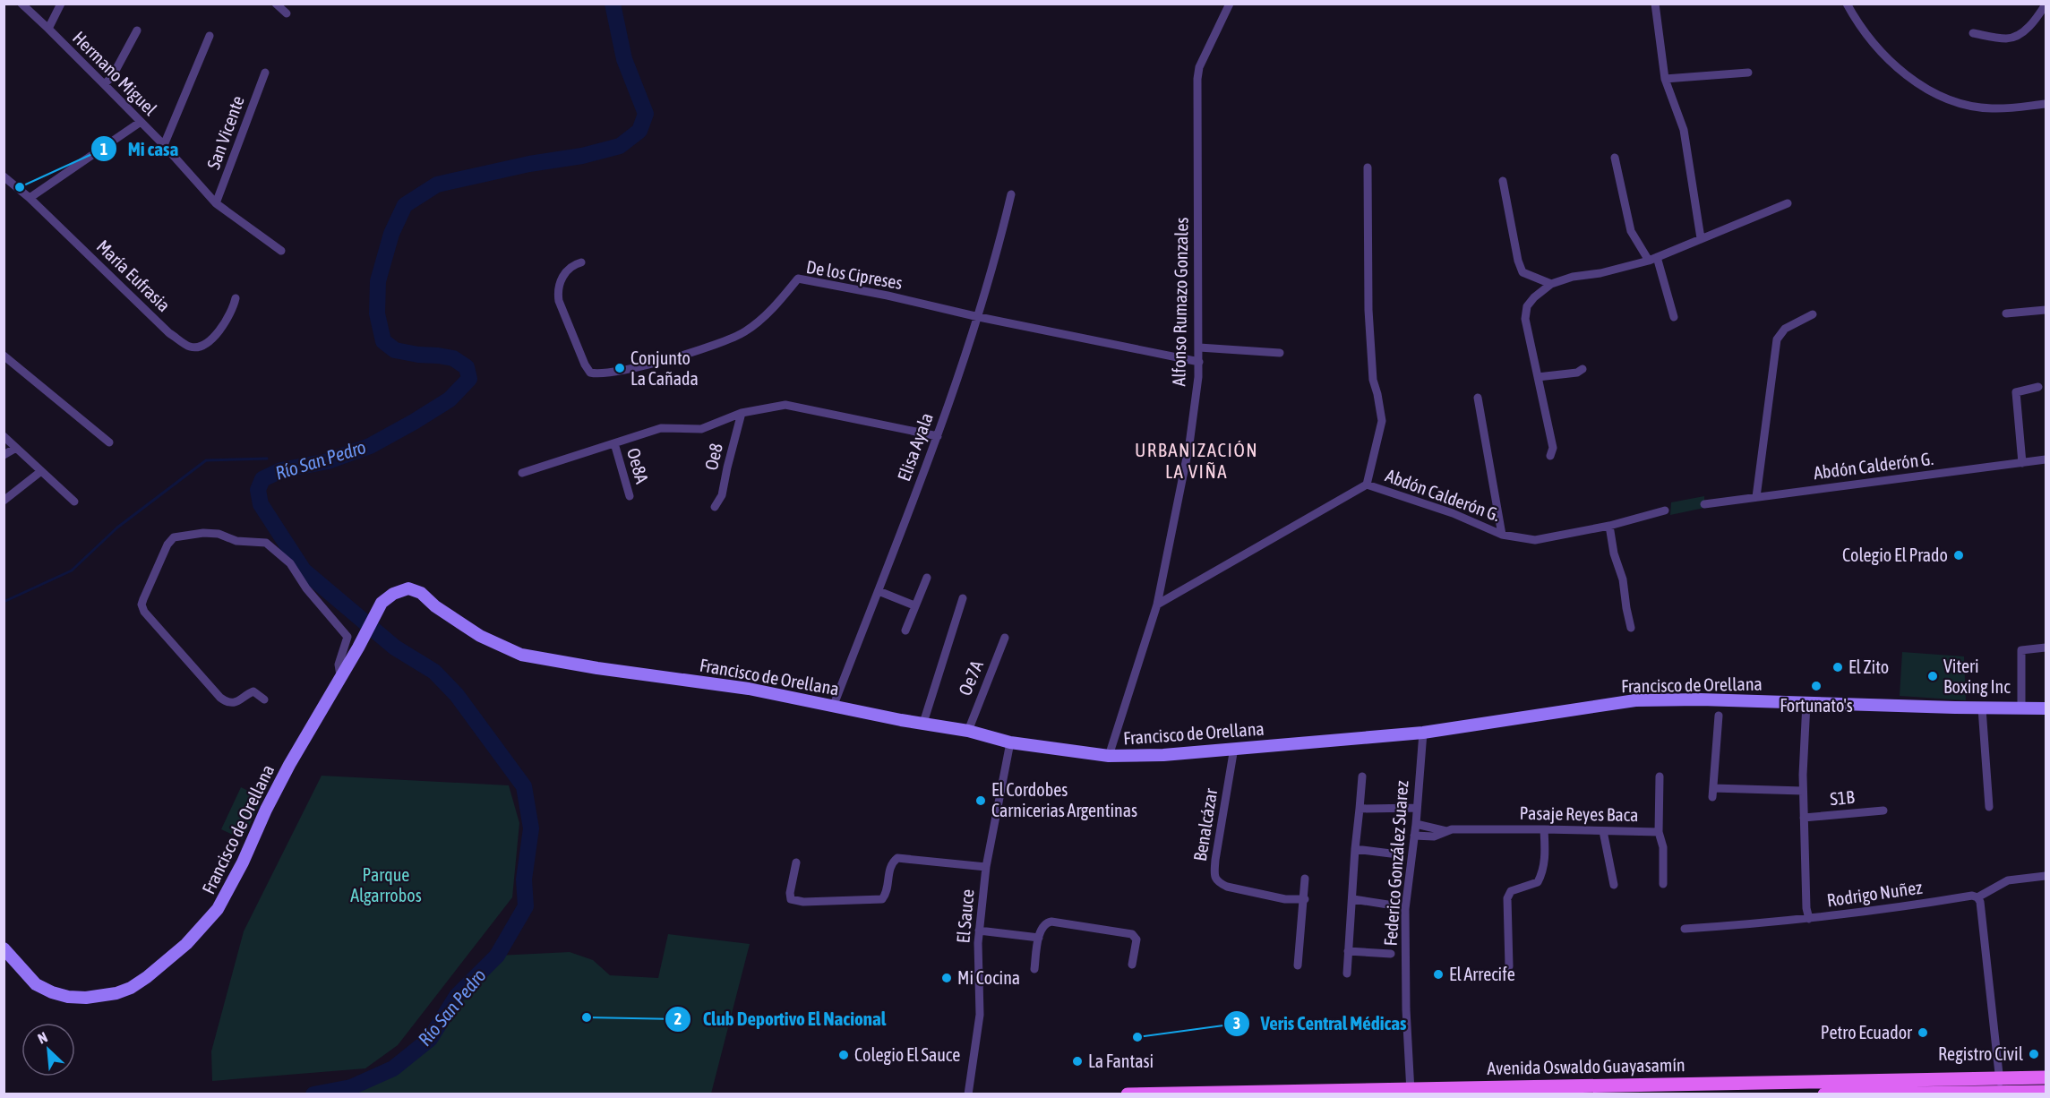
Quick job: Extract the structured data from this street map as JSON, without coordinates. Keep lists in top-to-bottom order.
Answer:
{
  "streets": {
    "main road": ["Avenida Oswaldo Guayasamín"],
    "street": [
      "Hermano Miguel",
      "San Vicente",
      "De los Cipreses",
      "María Eufrasia",
      "Alfonso Rumazo Gonzales",
      "Elisa Ayala",
      "Oe8",
      "Oe8A",
      "Abdón Calderón G.",
      "Francisco de Orellana",
      "Oe7A",
      "S1B",
      "Pasaje Reyes Baca",
      "Benalcázar",
      "Federico González Suarez",
      "Rodrigo Nuñez",
      "El Sauce"
    ]
  },
  "crossings": [
    ["Hermano Miguel", "San Vicente"],
    ["De los Cipreses", "Alfonso Rumazo Gonzales"],
    ["De los Cipreses", "Elisa Ayala"],
    ["Alfonso Rumazo Gonzales", "Francisco de Orellana"],
    ["Elisa Ayala", "Francisco de Orellana"],
    ["Francisco de Orellana", "Oe7A"],
    ["Francisco de Orellana", "Benalcázar"],
    ["Francisco de Orellana", "Federico González Suarez"],
    ["Francisco de Orellana", "Rodrigo Nuñez"],
    ["Francisco de Orellana", "El Sauce"],
    ["S1B", "Rodrigo Nuñez"],
    ["Pasaje Reyes Baca", "Federico González Suarez"],
    ["Federico González Suarez", "Avenida Oswaldo Guayasamín"]
  ],
  "districts": ["URBANIZACIÓN LA VIÑA"],
  "water": ["Río San Pedro"],
  "parks": ["Parque Algarrobos"],
  "places": [
    "Mi casa",
    "Conjunto La Cañada",
    "Colegio El Prado",
    "El Zito",
    "Viteri Boxing Inc",
    "Fortunato's",
    "El Cordobes Carnicerias Argentinas",
    "El Arrecife",
    "Mi Cocina",
    "Club Deportivo El Nacional",
    "Petro Ecuador",
    "Veris Central Médicas",
    "Registro Civil",
    "Colegio El Sauce",
    "La Fantasi"
  ],
  "north": "top left"
}
